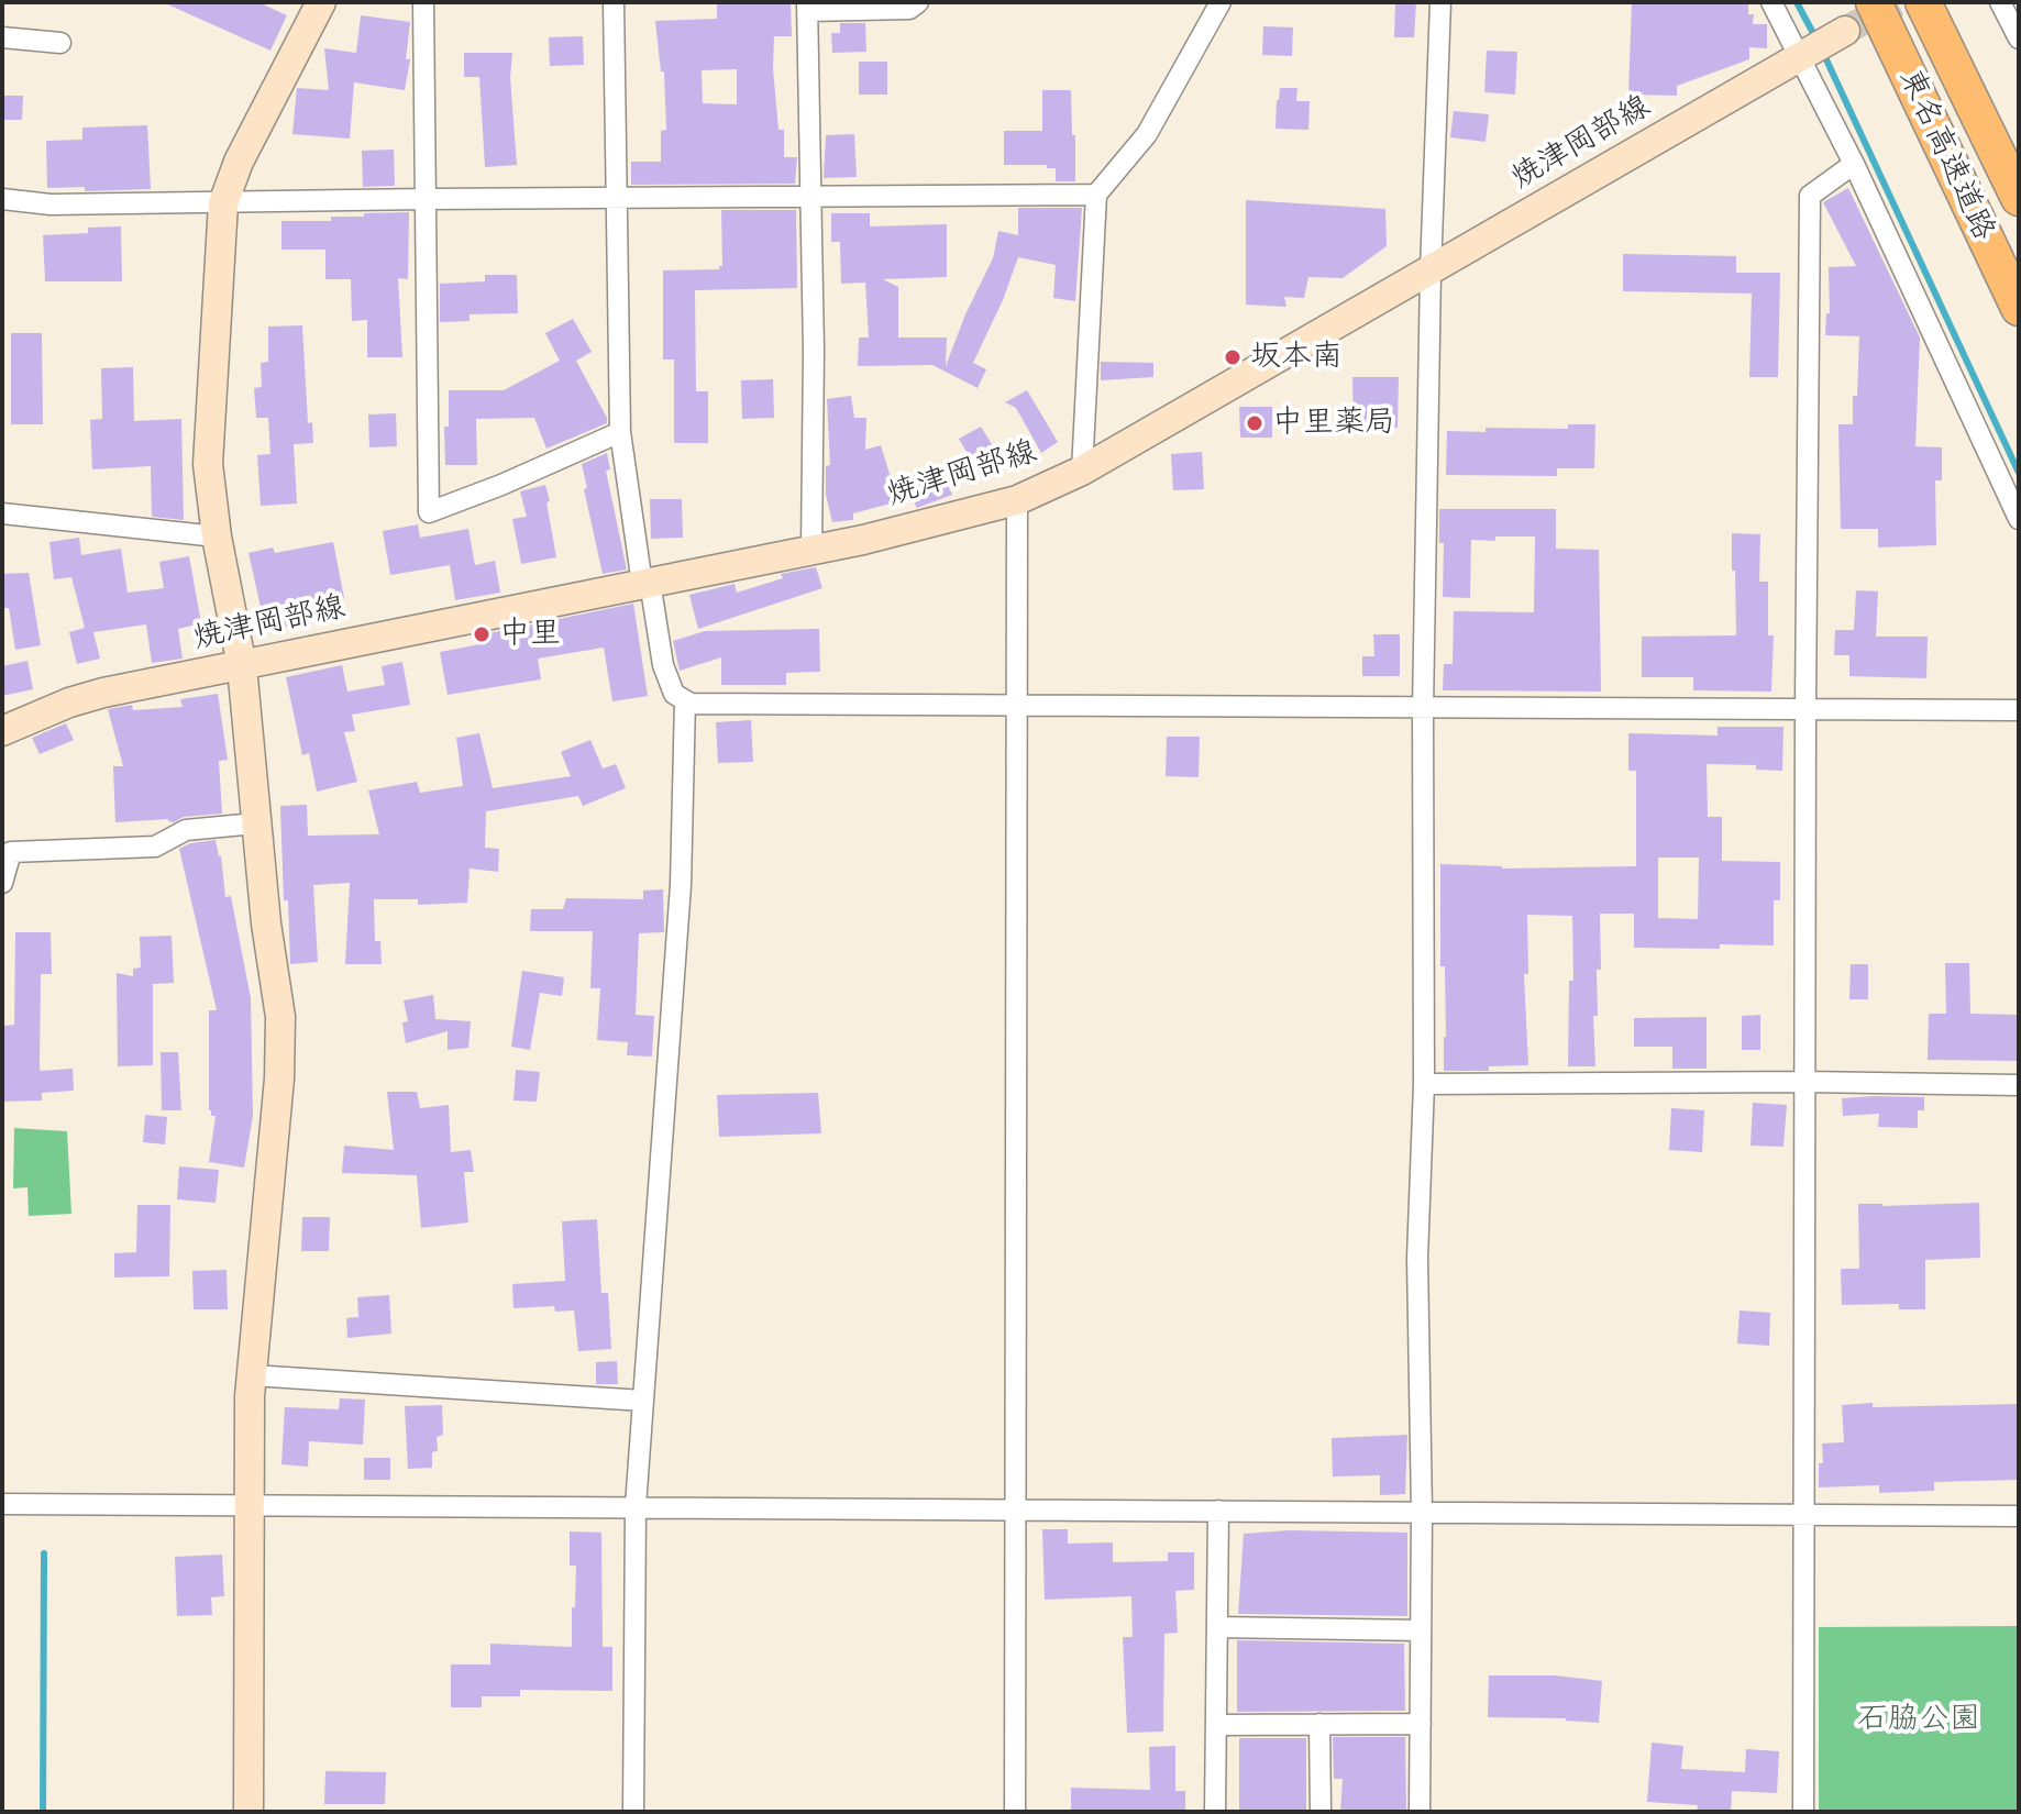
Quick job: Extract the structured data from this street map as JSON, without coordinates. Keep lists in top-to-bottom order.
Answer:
{
  "streets": {
    "highway": ["東名高速道路"],
    "main road": ["焼津岡部線"]
  },
  "parks": ["石脇公園"],
  "places": ["坂本南", "中里薬局", "中里"]
}
